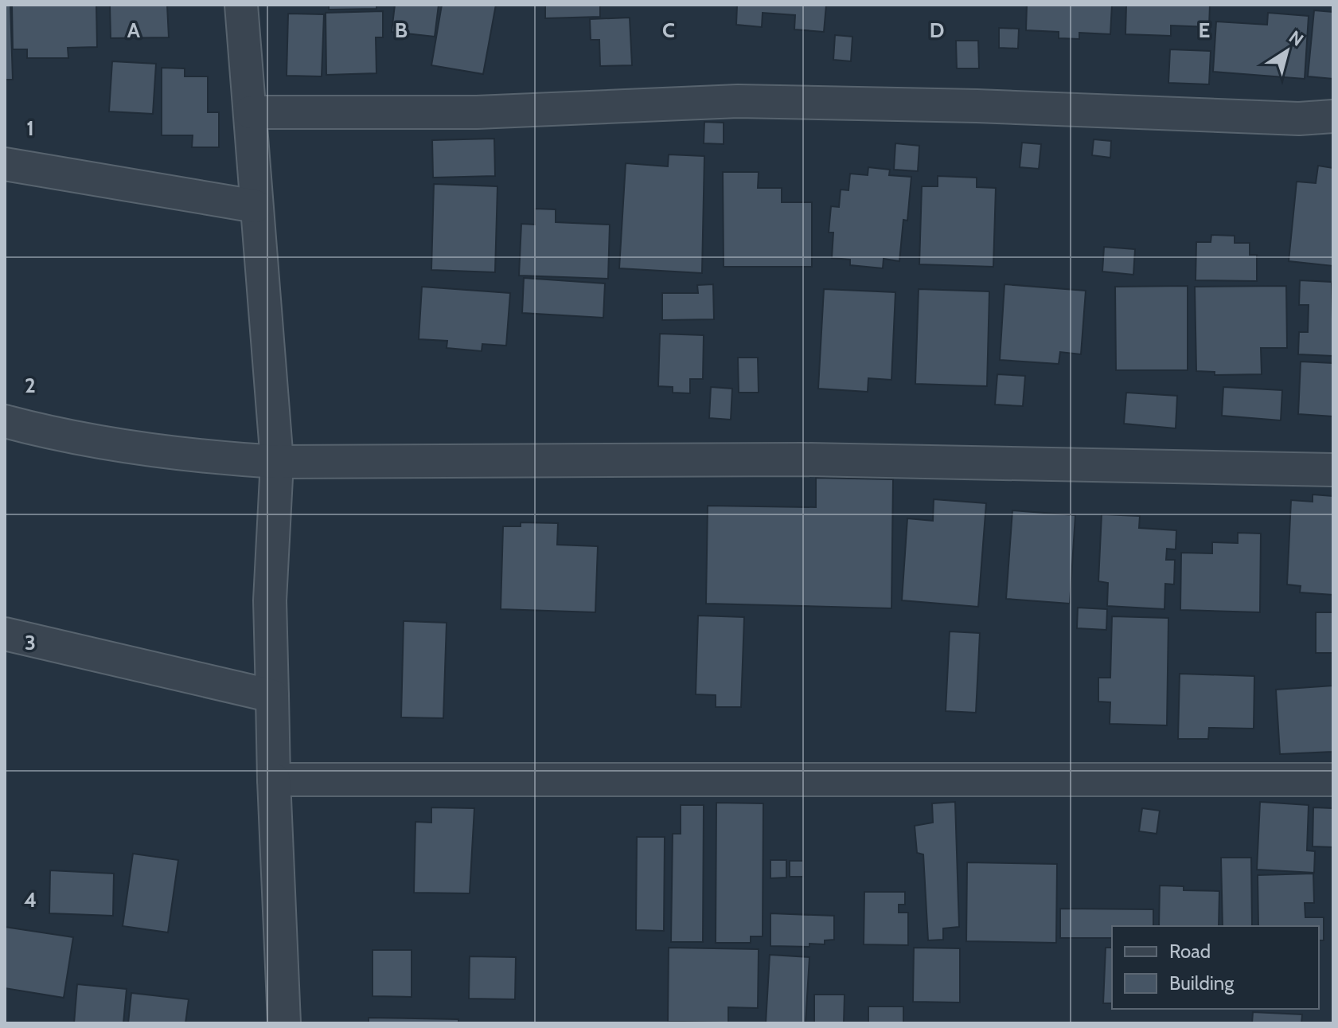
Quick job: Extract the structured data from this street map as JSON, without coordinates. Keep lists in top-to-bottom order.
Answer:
{
  "legend": ["Road", "Building"],
  "north": "top right",
  "grid": {
    "columns": [
      "A",
      "B",
      "C",
      "D",
      "E"
    ],
    "rows": [
      "1",
      "2",
      "3",
      "4"
    ]
  }
}
